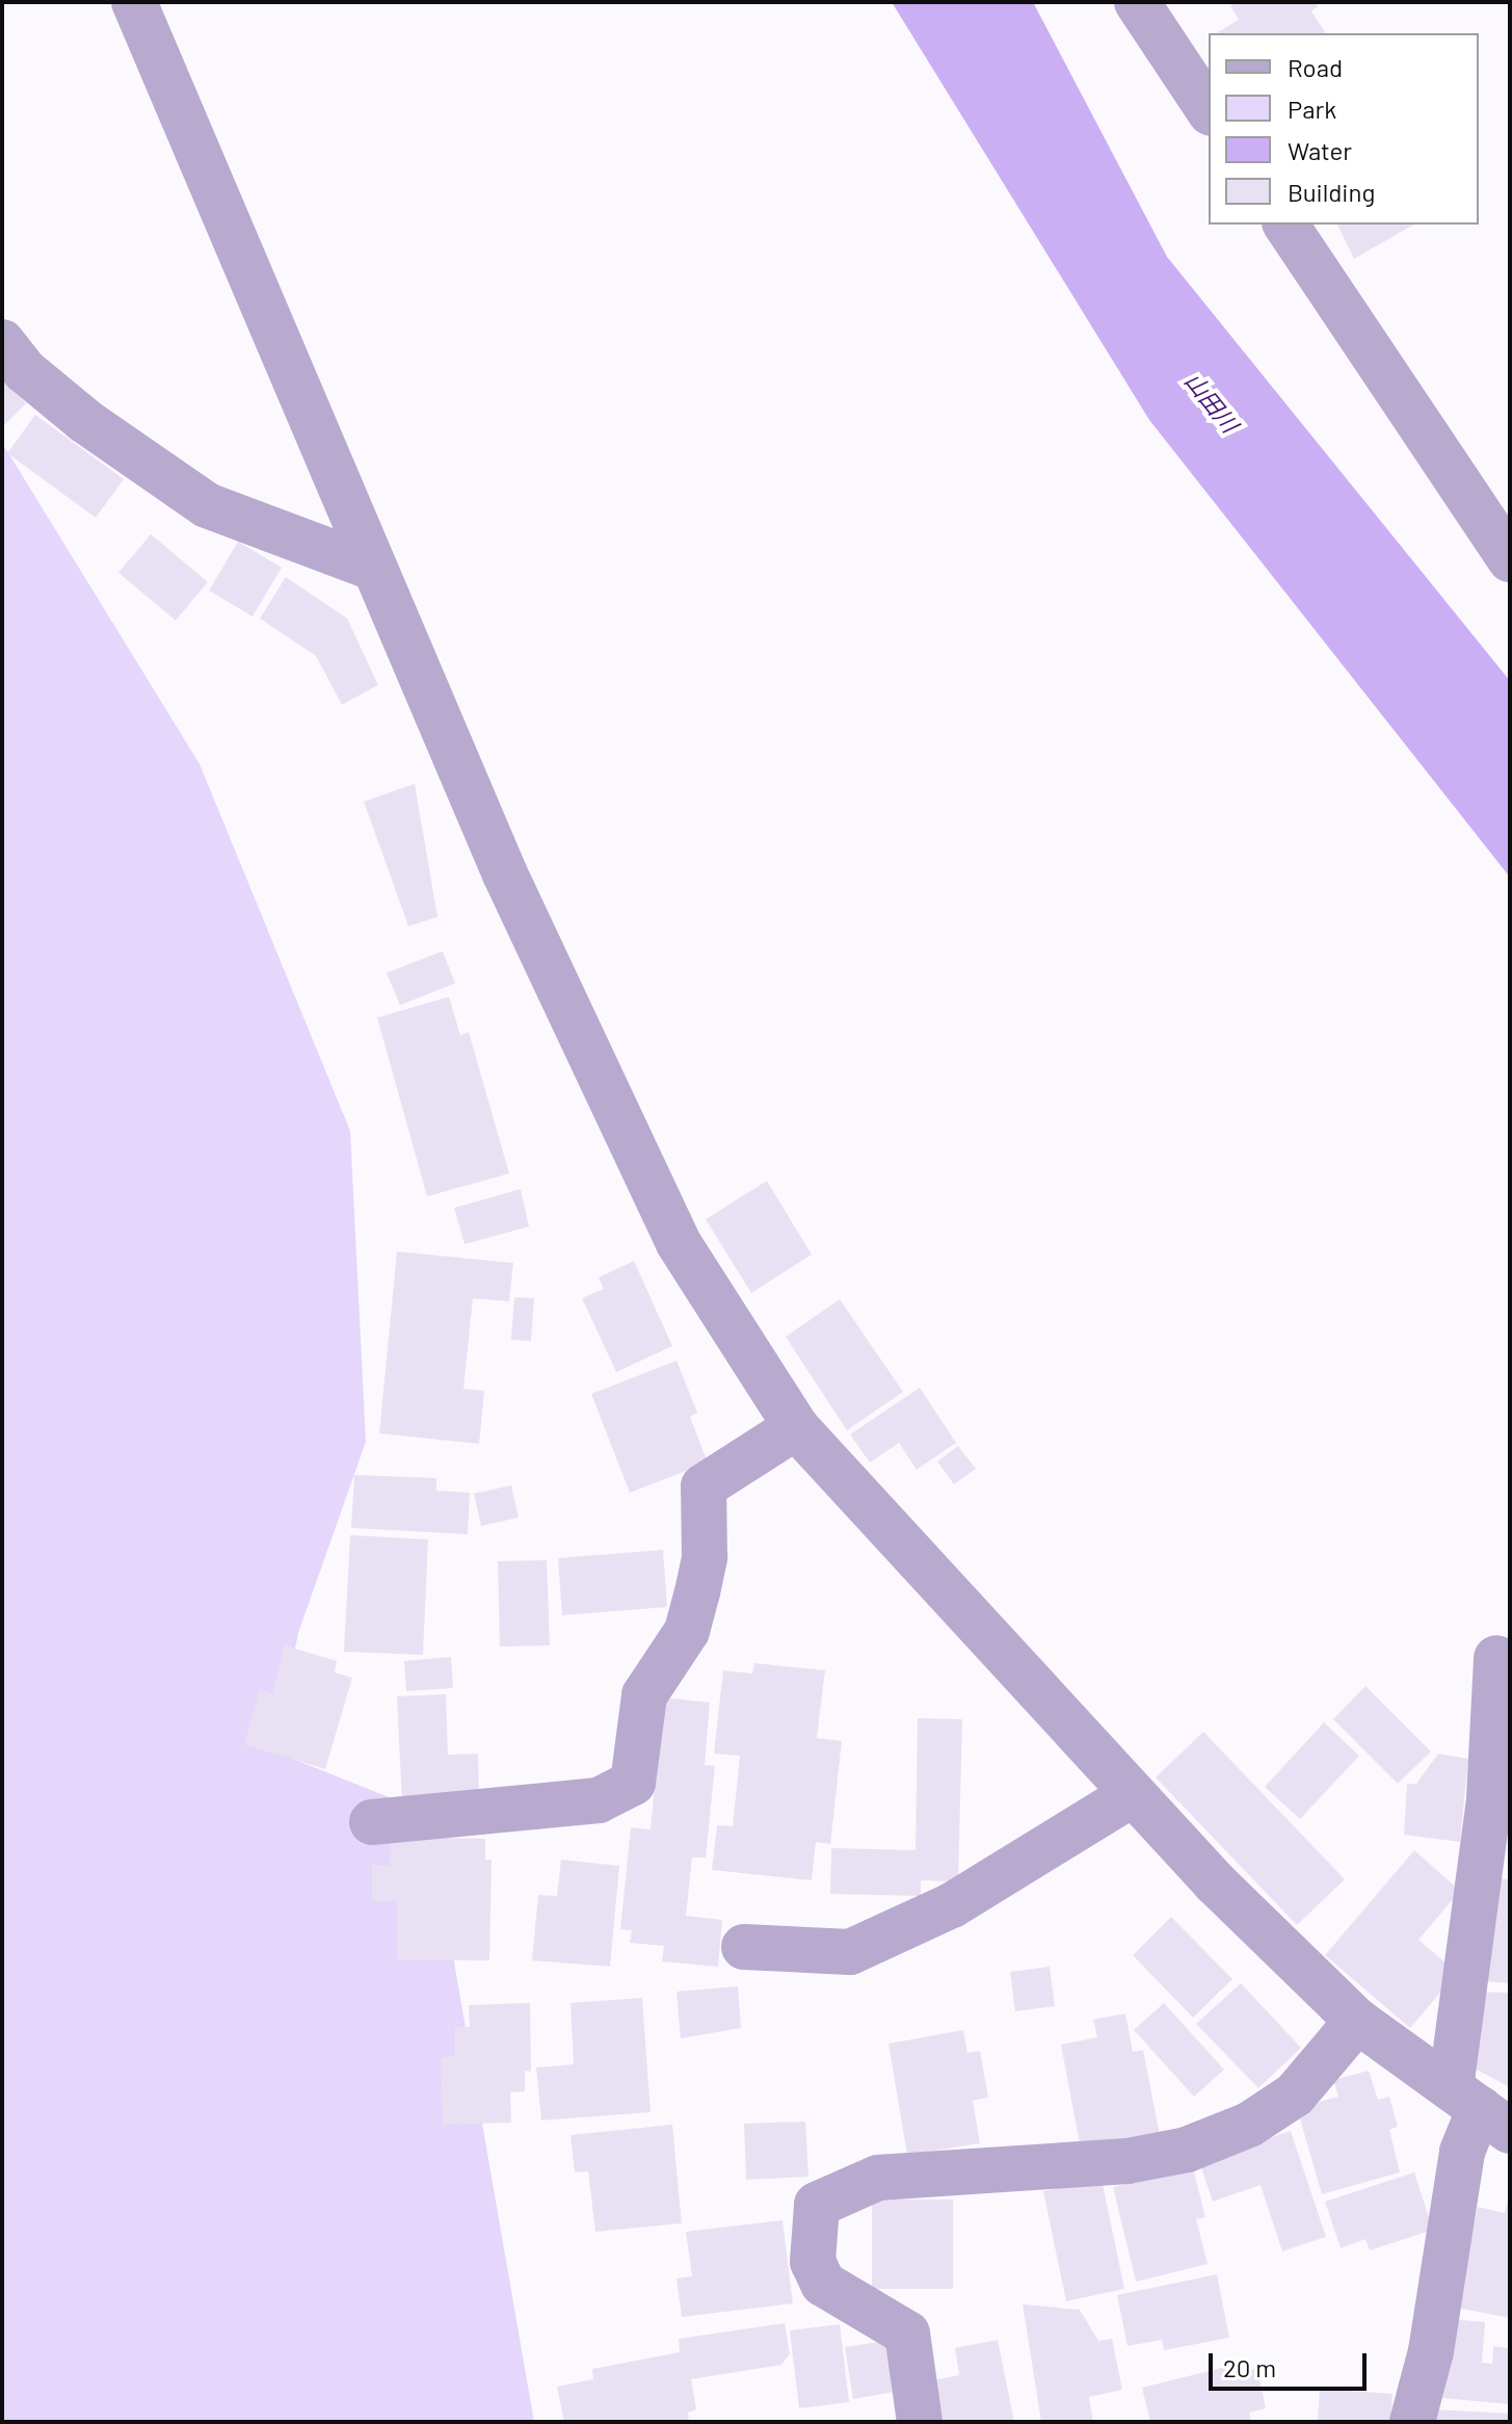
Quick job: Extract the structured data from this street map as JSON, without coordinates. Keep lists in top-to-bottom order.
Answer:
{
  "water": ["山田川"],
  "legend": [
    "Road",
    "Park",
    "Water",
    "Building"
  ],
  "scale_bar": "20 m"
}
